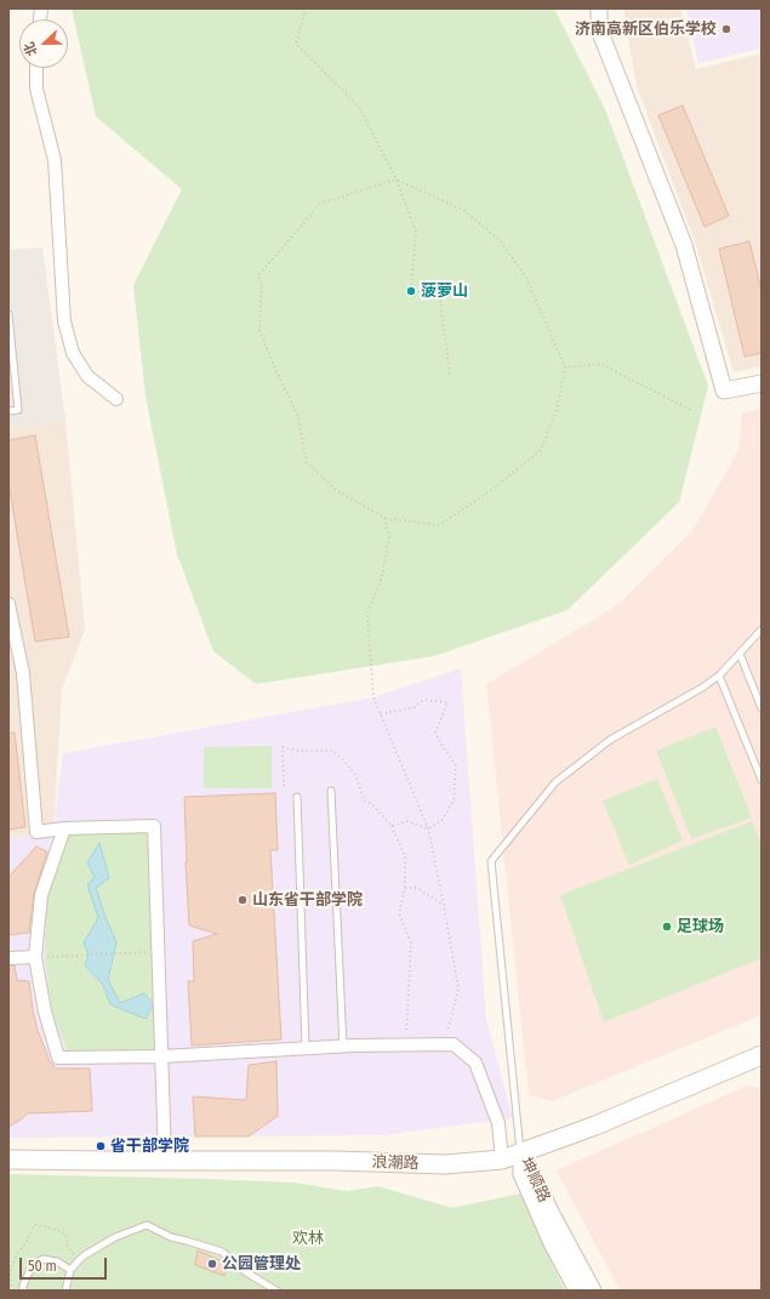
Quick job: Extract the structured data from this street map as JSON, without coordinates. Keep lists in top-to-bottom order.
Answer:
{
  "streets": {
    "main road": ["浪潮路"],
    "street": ["坤顺路"]
  },
  "crossings": [
    ["浪潮路", "坤顺路"]
  ],
  "parks": ["欢林"],
  "places": [
    "济南高新区伯乐学校",
    "菠萝山",
    "山东省干部学院",
    "足球场",
    "省干部学院",
    "公园管理处"
  ],
  "scale_bar": "50 m",
  "north": "left"
}
